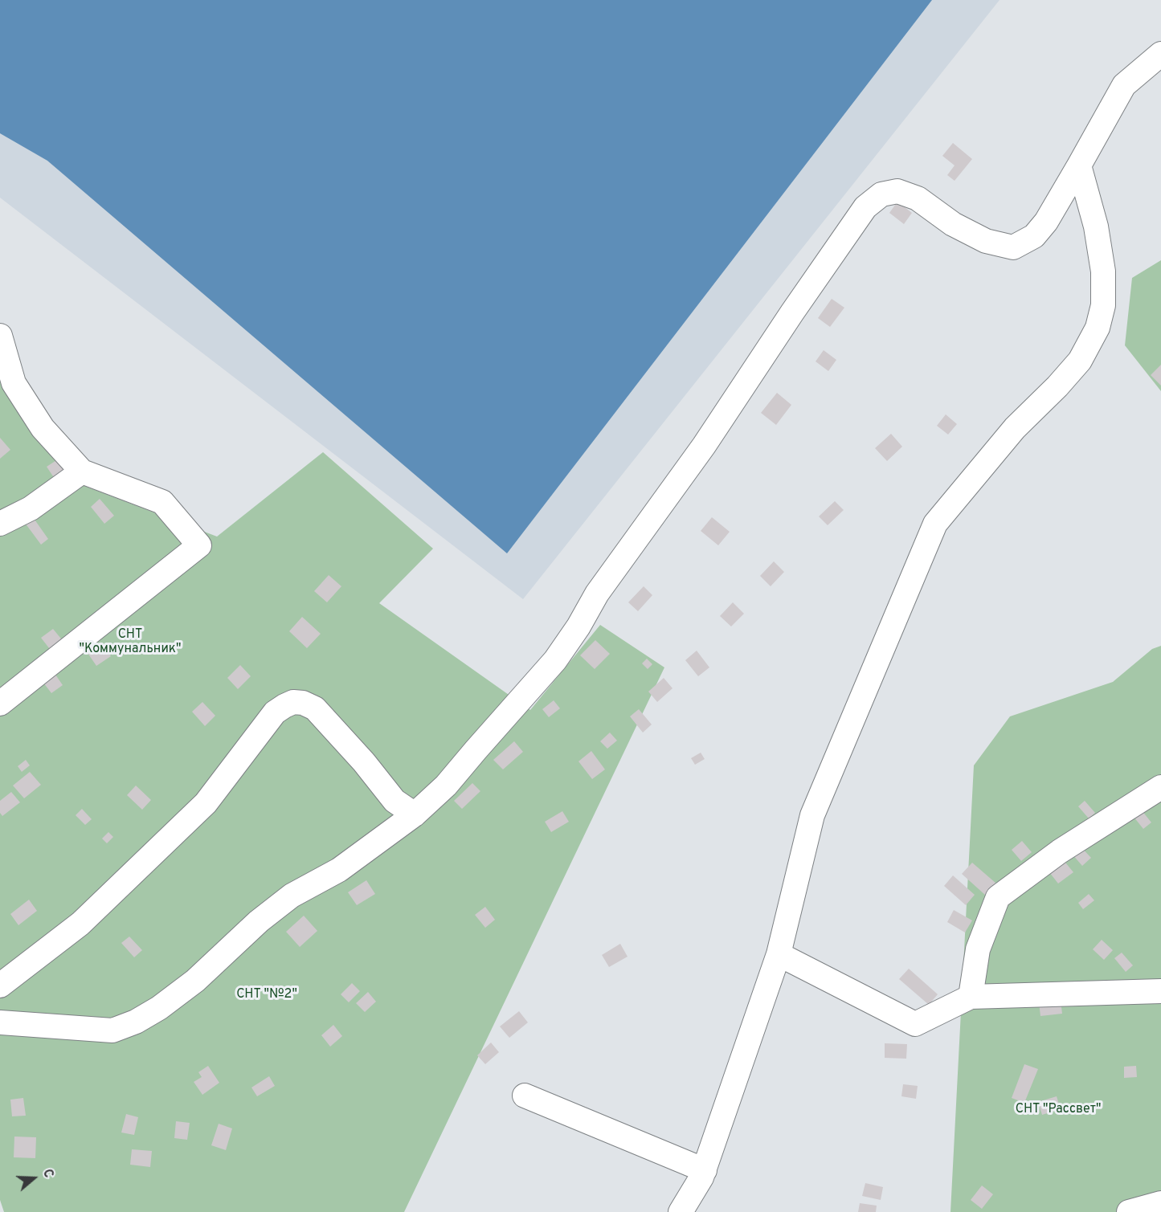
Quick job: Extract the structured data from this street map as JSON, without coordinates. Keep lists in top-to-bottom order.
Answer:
{
  "parks": ["СНТ \"Коммунальник\"", "СНТ \"№2\"", "СНТ \"Рассвет\""],
  "north": "right"
}
